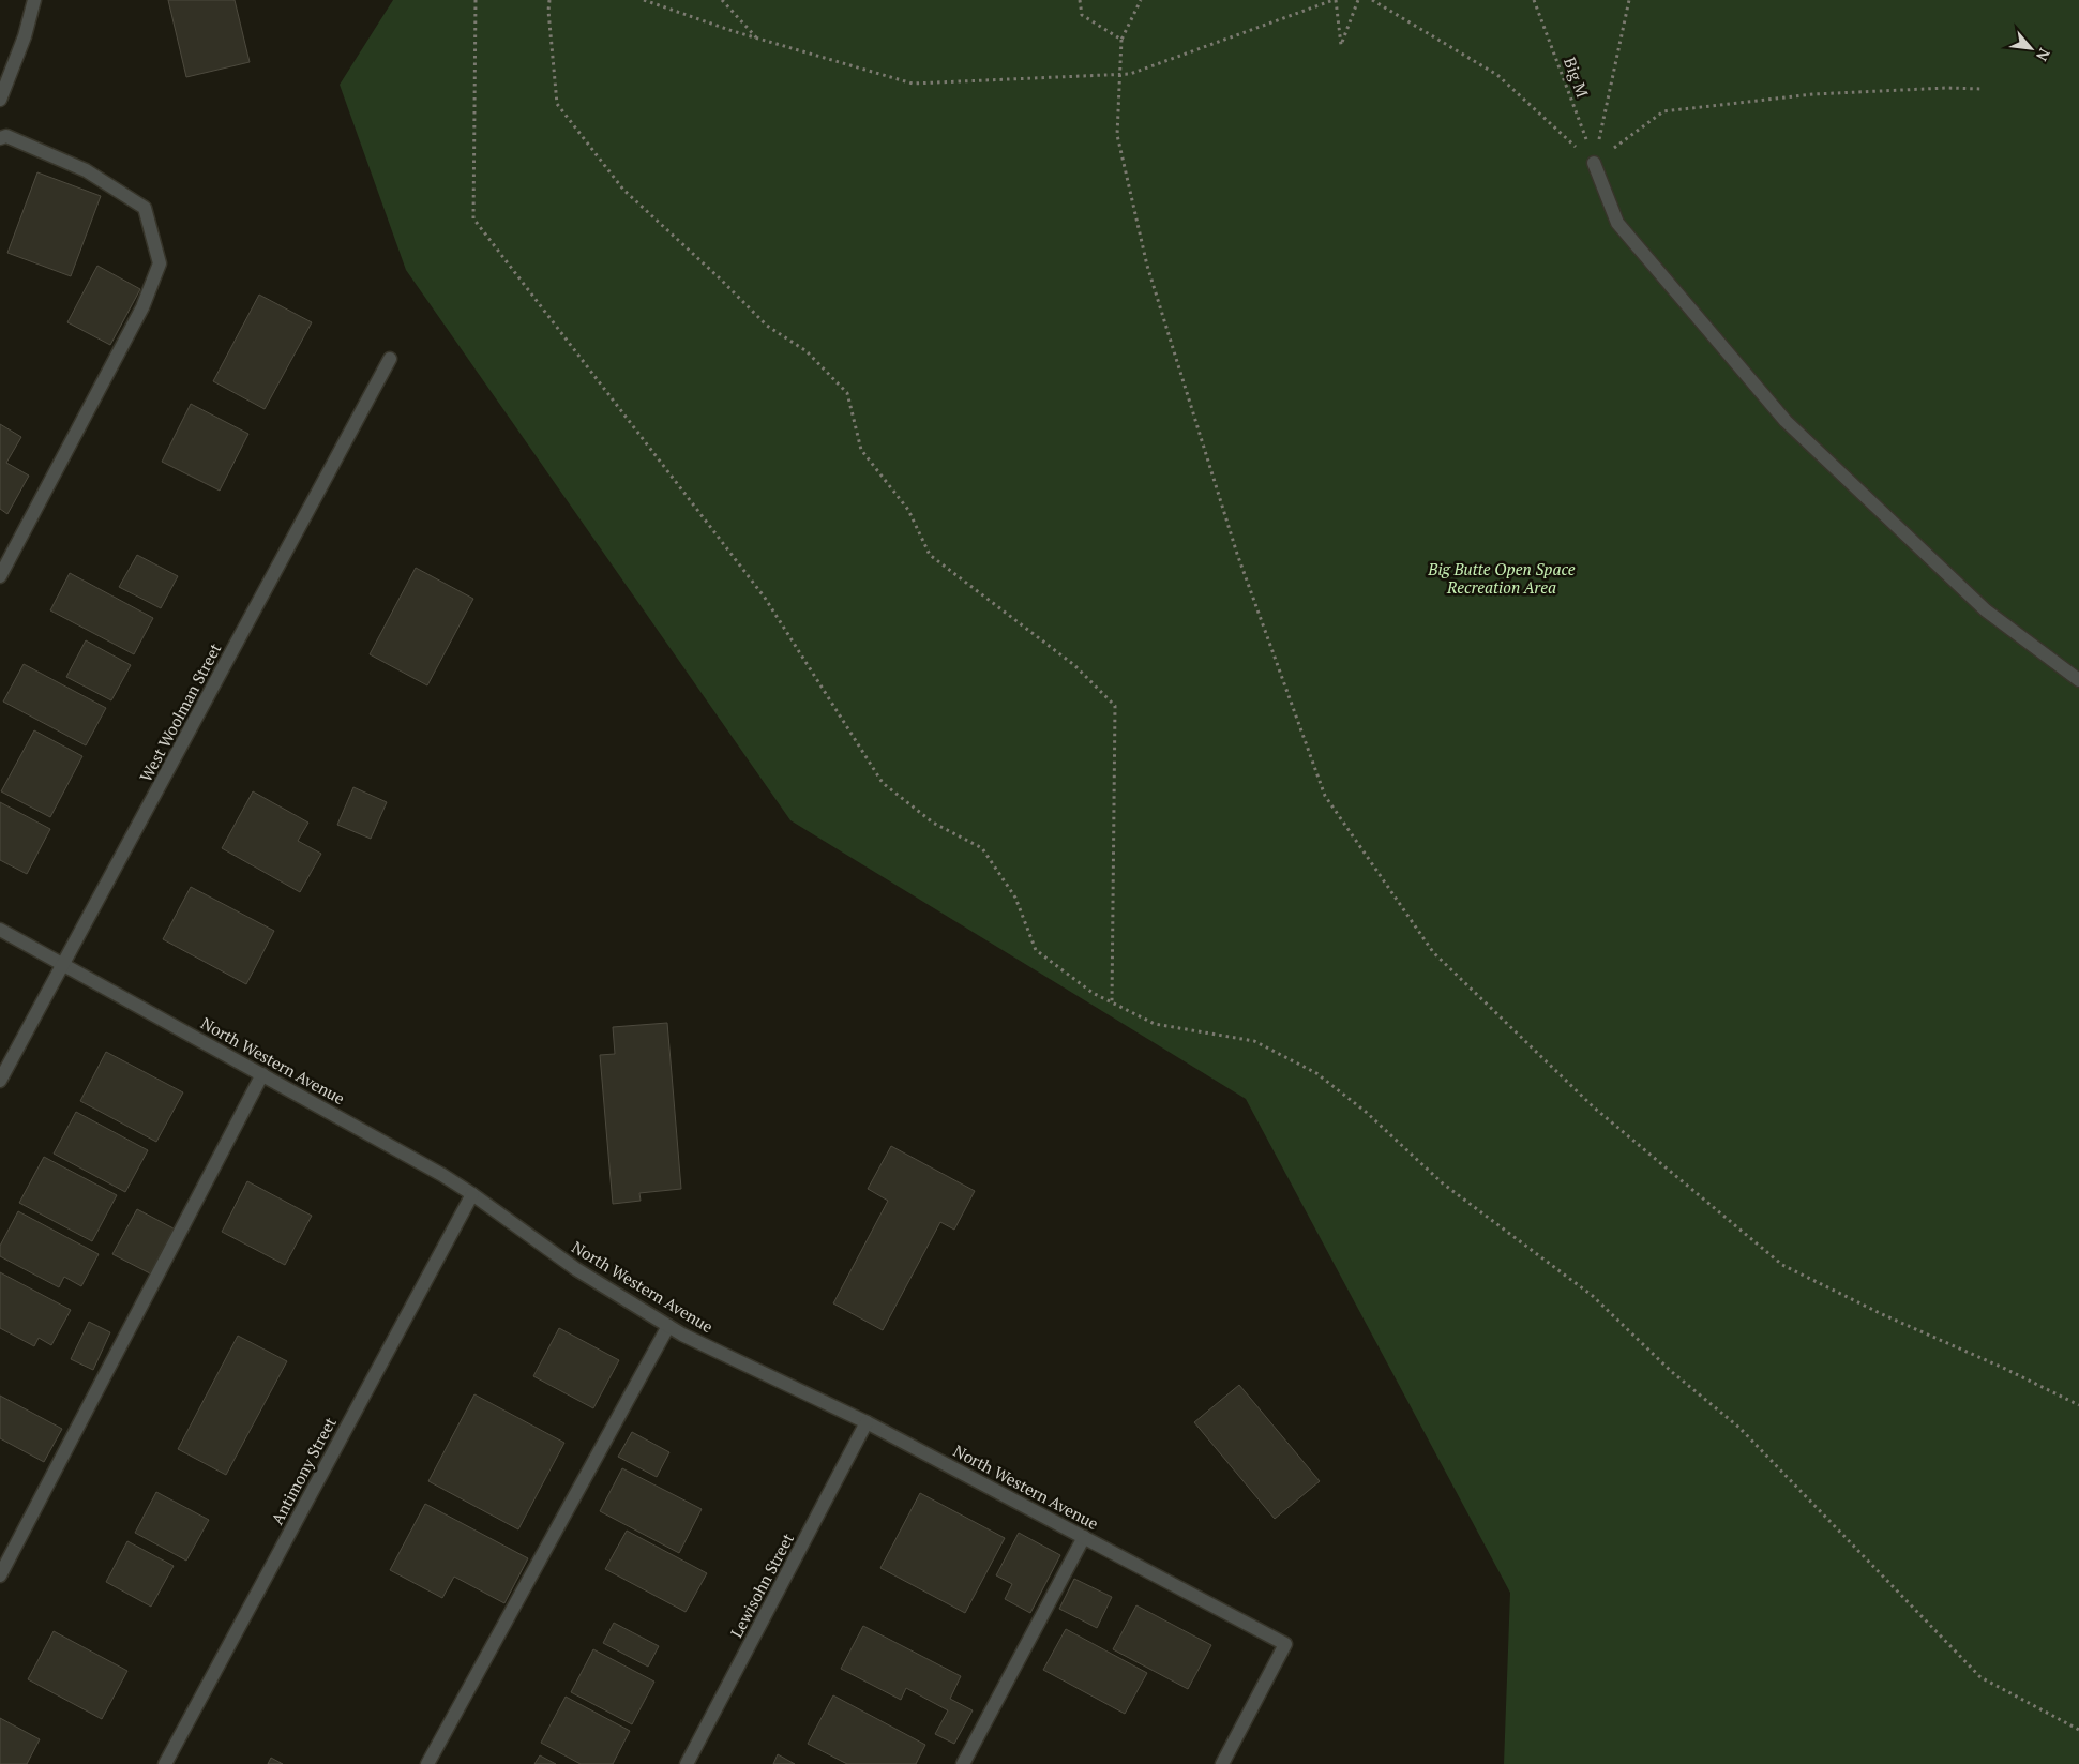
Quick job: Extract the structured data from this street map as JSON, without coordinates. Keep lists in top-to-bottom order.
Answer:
{
  "streets": {
    "street": [
      "West Woolman Street",
      "North Western Avenue",
      "Antimony Street",
      "Lewisohn Street"
    ],
    "path": ["Big M"]
  },
  "crossings": [
    ["West Woolman Street", "North Western Avenue"],
    ["North Western Avenue", "Antimony Street"],
    ["North Western Avenue", "Lewisohn Street"]
  ],
  "parks": ["Big Butte Open Space Recreation Area"],
  "north": "bottom right"
}
